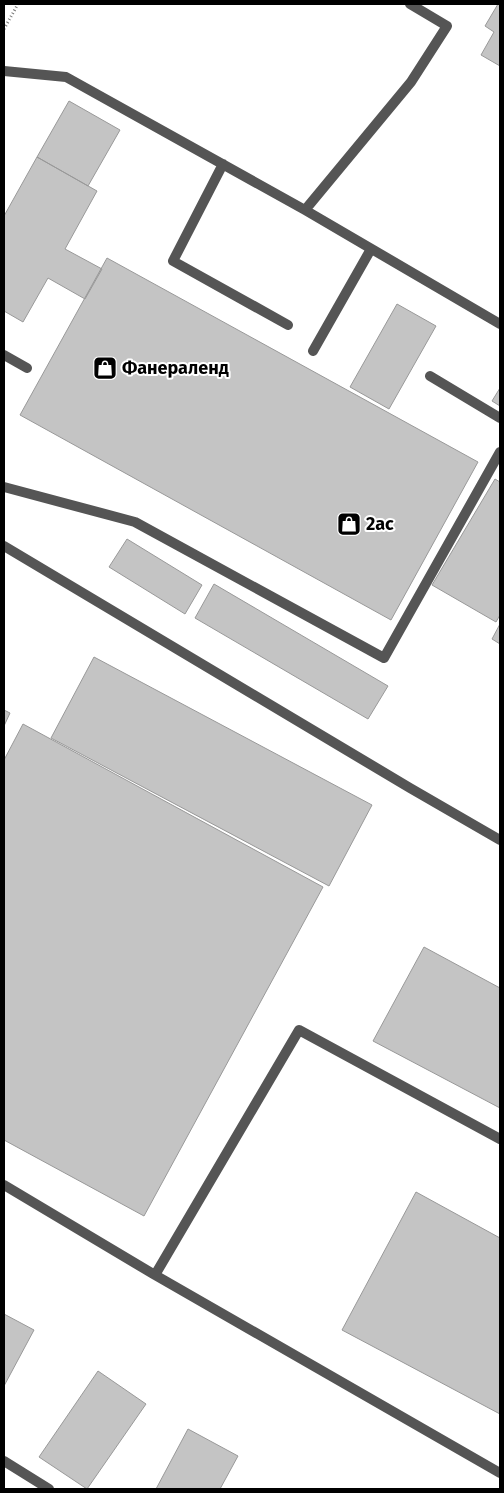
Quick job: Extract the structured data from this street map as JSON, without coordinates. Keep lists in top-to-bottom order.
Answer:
{
  "places": {
    "shop": ["Фанераленд", "2ас"]
  }
}
